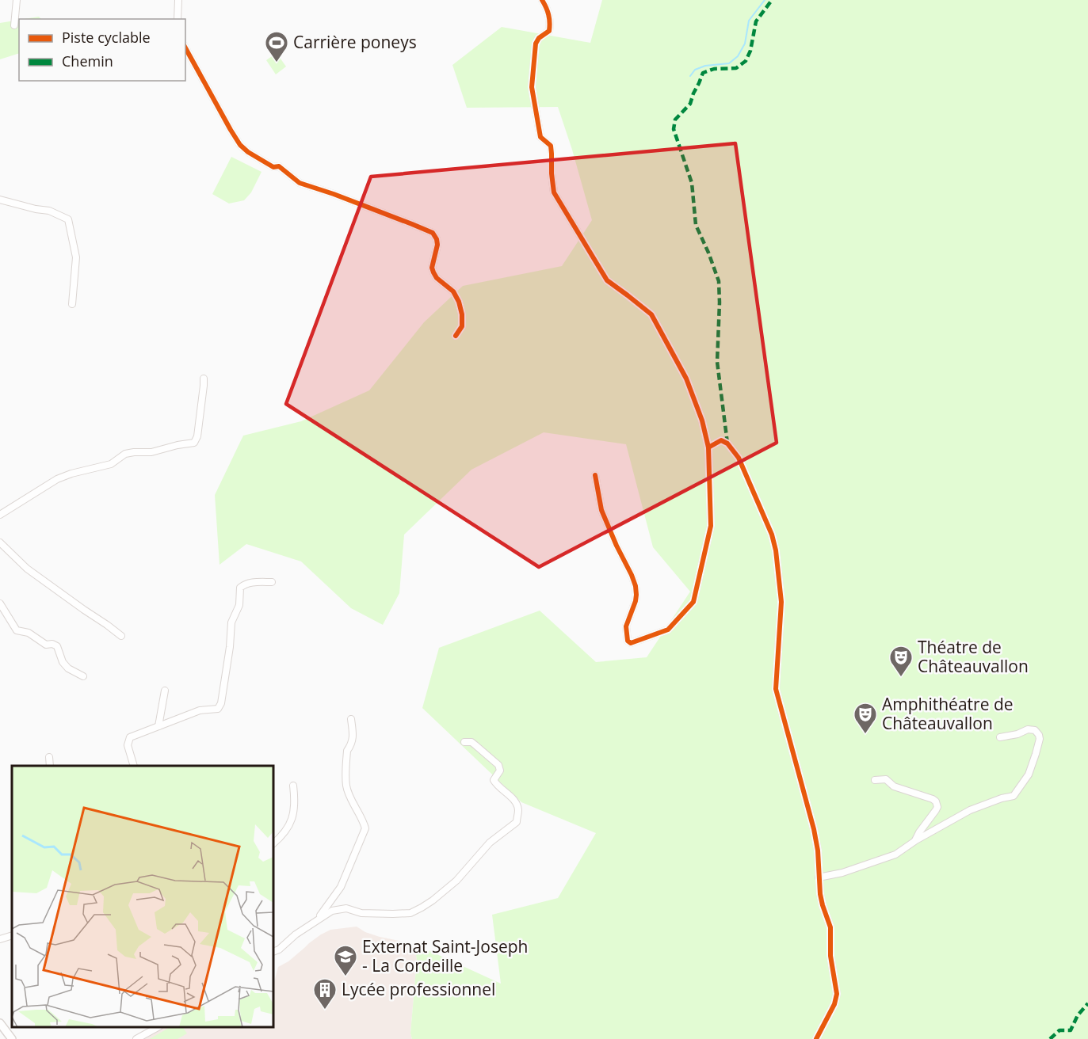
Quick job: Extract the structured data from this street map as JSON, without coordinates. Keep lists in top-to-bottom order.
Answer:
{
  "places": {
    "sports": ["Carrière poneys"],
    "theatre": ["Théatre de Châteauvallon", "Amphithéatre de Châteauvallon"],
    "school or university": ["Externat Saint-Joseph - La Cordeille"],
    "building": ["Lycée professionnel"]
  },
  "legend": ["Piste cyclable", "Chemin"]
}
